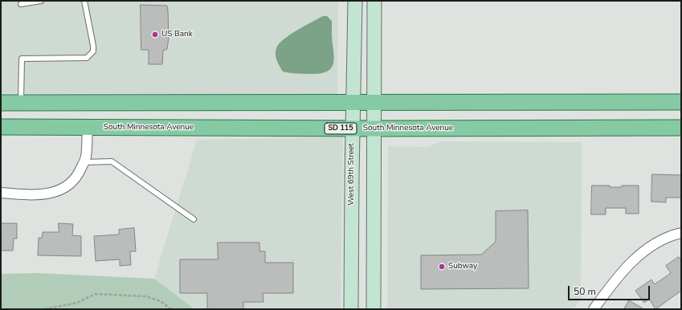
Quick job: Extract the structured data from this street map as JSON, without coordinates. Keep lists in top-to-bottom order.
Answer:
{
  "streets": {
    "main road": ["South Minnesota Avenue", "SD 115", "West 69th Street"]
  },
  "crossings": [
    ["South Minnesota Avenue", "West 69th Street"]
  ],
  "places": ["US Bank", "Subway"],
  "scale_bar": "50 m"
}
